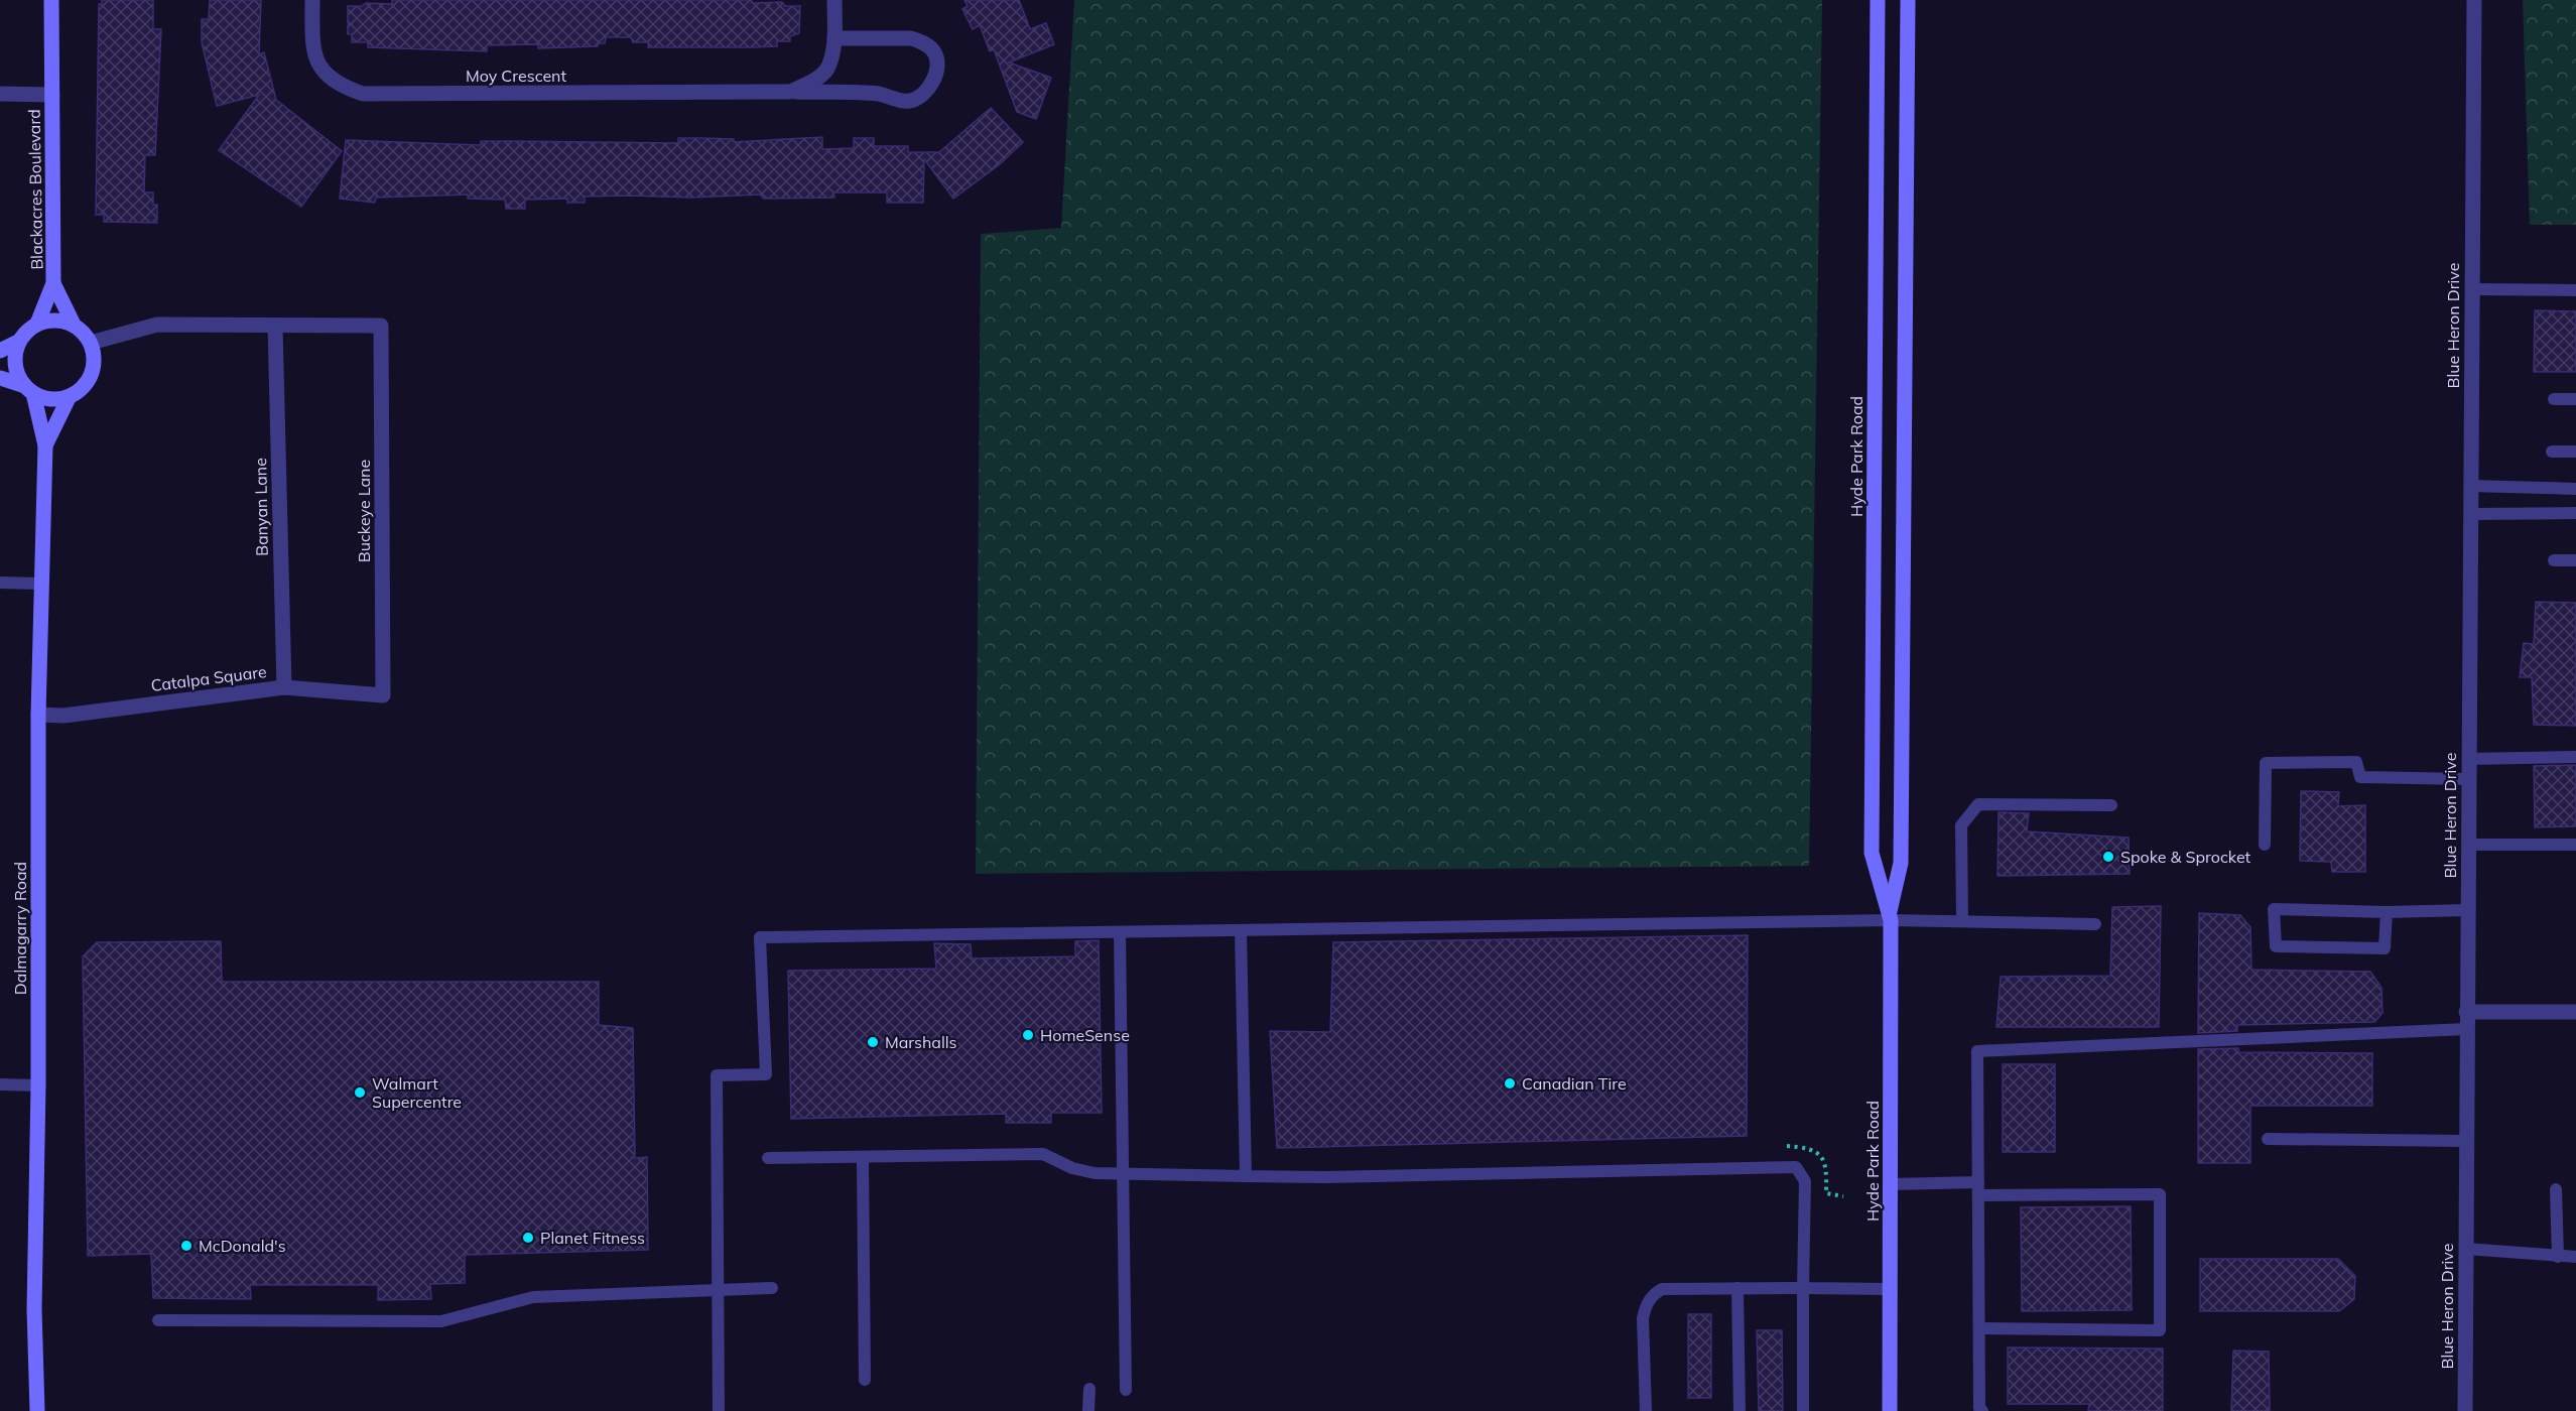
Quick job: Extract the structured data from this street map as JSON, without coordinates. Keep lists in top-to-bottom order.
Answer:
{
  "streets": {
    "main road": ["Blackacres Boulevard", "Hyde Park Road", "Dalmagarry Road"],
    "street": [
      "Moy Crescent",
      "Blue Heron Drive",
      "Banyan Lane",
      "Buckeye Lane",
      "Catalpa Square"
    ]
  },
  "crossings": [
    ["Banyan Lane", "Buckeye Lane"],
    ["Banyan Lane", "Catalpa Square"],
    ["Buckeye Lane", "Catalpa Square"],
    ["Catalpa Square", "Dalmagarry Road"]
  ],
  "places": [
    "Spoke & Sprocket",
    "HomeSense",
    "Marshalls",
    "Canadian Tire",
    "Walmart Supercentre",
    "Planet Fitness",
    "McDonald's"
  ]
}
